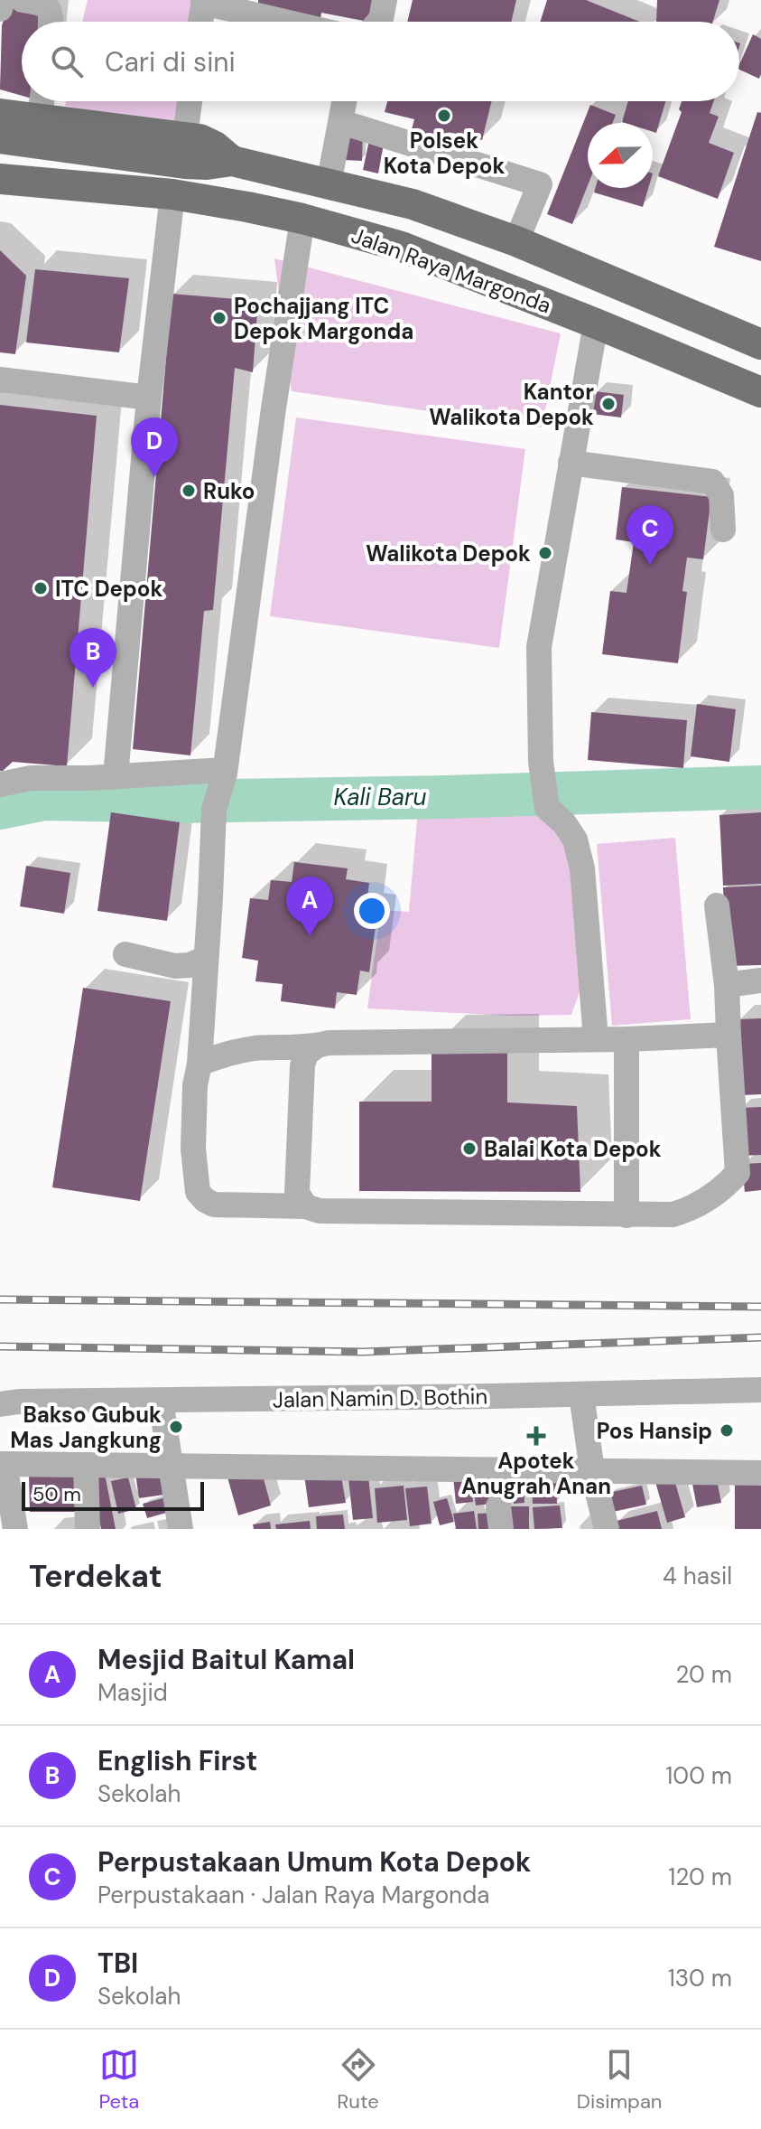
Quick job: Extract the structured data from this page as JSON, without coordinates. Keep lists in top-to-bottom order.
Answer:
{
  "streets": {
    "main road": ["Jalan Raya Margonda"],
    "street": ["Jalan Namin D. Bothin"]
  },
  "water": ["Kali Baru"],
  "places": {
    "other": [
      "Polsek Kota Depok",
      "Pochajjang ITC Depok Margonda",
      "Kantor Walikota Depok",
      "Ruko",
      "Walikota Depok",
      "ITC Depok",
      "Balai Kota Depok",
      "Bakso Gubuk Mas Jangkung",
      "Pos Hansip"
    ],
    "health": ["Apotek Anugrah Anan"]
  },
  "scale_bar": "50 m",
  "north": "left",
  "page": {
    "search": "Cari di sini",
    "pins": [
      "D",
      "C",
      "B",
      "A"
    ],
    "scale": "50 m",
    "heading": ["Terdekat", "4 hasil"],
    "list": [
      {
        "mark": "A",
        "name": "Mesjid Baitul Kamal",
        "note": "Masjid",
        "value": "20 m"
      },
      {
        "mark": "B",
        "name": "English First",
        "note": "Sekolah",
        "value": "100 m"
      },
      {
        "mark": "C",
        "name": "Perpustakaan Umum Kota Depok",
        "note": "Perpustakaan · Jalan Raya Margonda",
        "value": "120 m"
      },
      {
        "mark": "D",
        "name": "TBI",
        "note": "Sekolah",
        "value": "130 m"
      }
    ],
    "nav": ["Peta", "Rute", "Disimpan"]
  }
}
